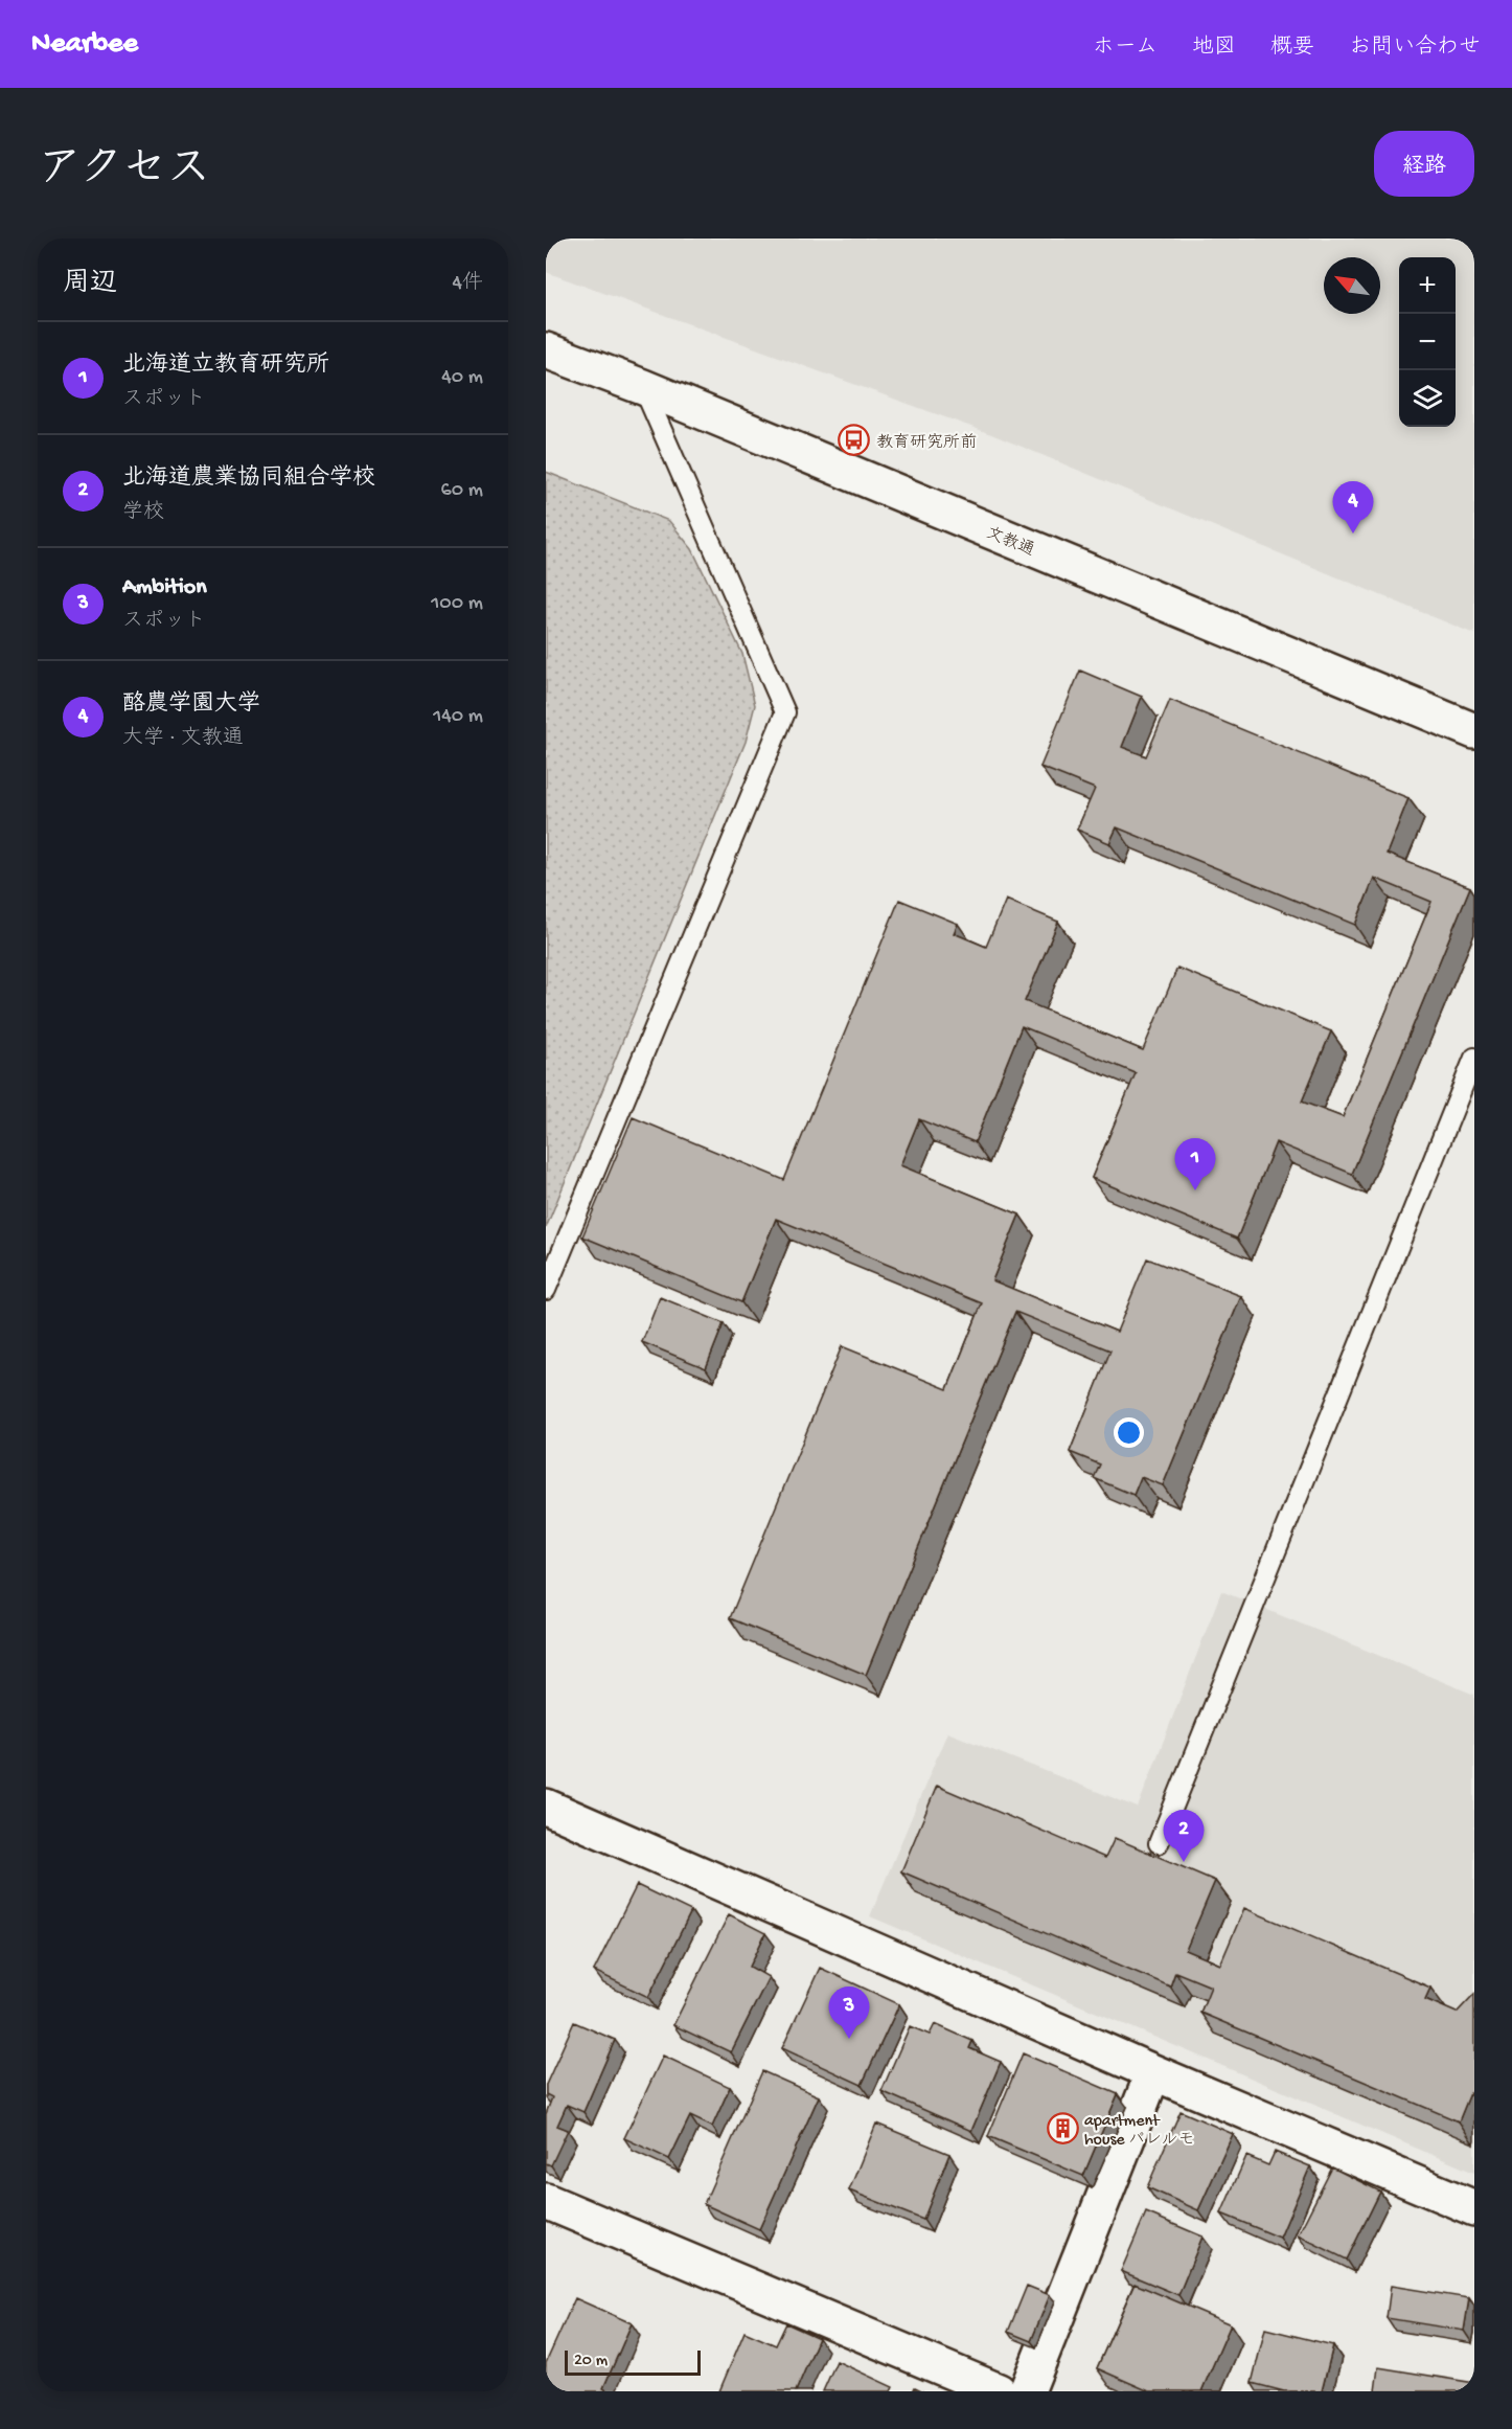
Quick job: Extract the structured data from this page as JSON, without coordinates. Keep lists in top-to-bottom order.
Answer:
{
  "streets": {
    "street": ["文教通"]
  },
  "places": {
    "bus stop": ["教育研究所前"],
    "building": ["apartment house パレルモ"]
  },
  "scale_bar": "20 m",
  "north": "top left",
  "page": {
    "header": "Nearbee",
    "nav": [
      "ホーム",
      "地図",
      "概要",
      "お問い合わせ"
    ],
    "title": "アクセス",
    "buttons": "経路",
    "heading": ["周辺", "4件"],
    "map_buttons": ["+", "−"],
    "list": [
      {
        "mark": "1",
        "name": "北海道立教育研究所",
        "note": "スポット",
        "value": "40 m"
      },
      {
        "mark": "2",
        "name": "北海道農業協同組合学校",
        "note": "学校",
        "value": "60 m"
      },
      {
        "mark": "3",
        "name": "Ambition",
        "note": "スポット",
        "value": "100 m"
      },
      {
        "mark": "4",
        "name": "酪農学園大学",
        "note": "大学 · 文教通",
        "value": "140 m"
      }
    ],
    "pins": [
      "4",
      "1",
      "2",
      "3"
    ],
    "scale": "20 m"
  }
}
